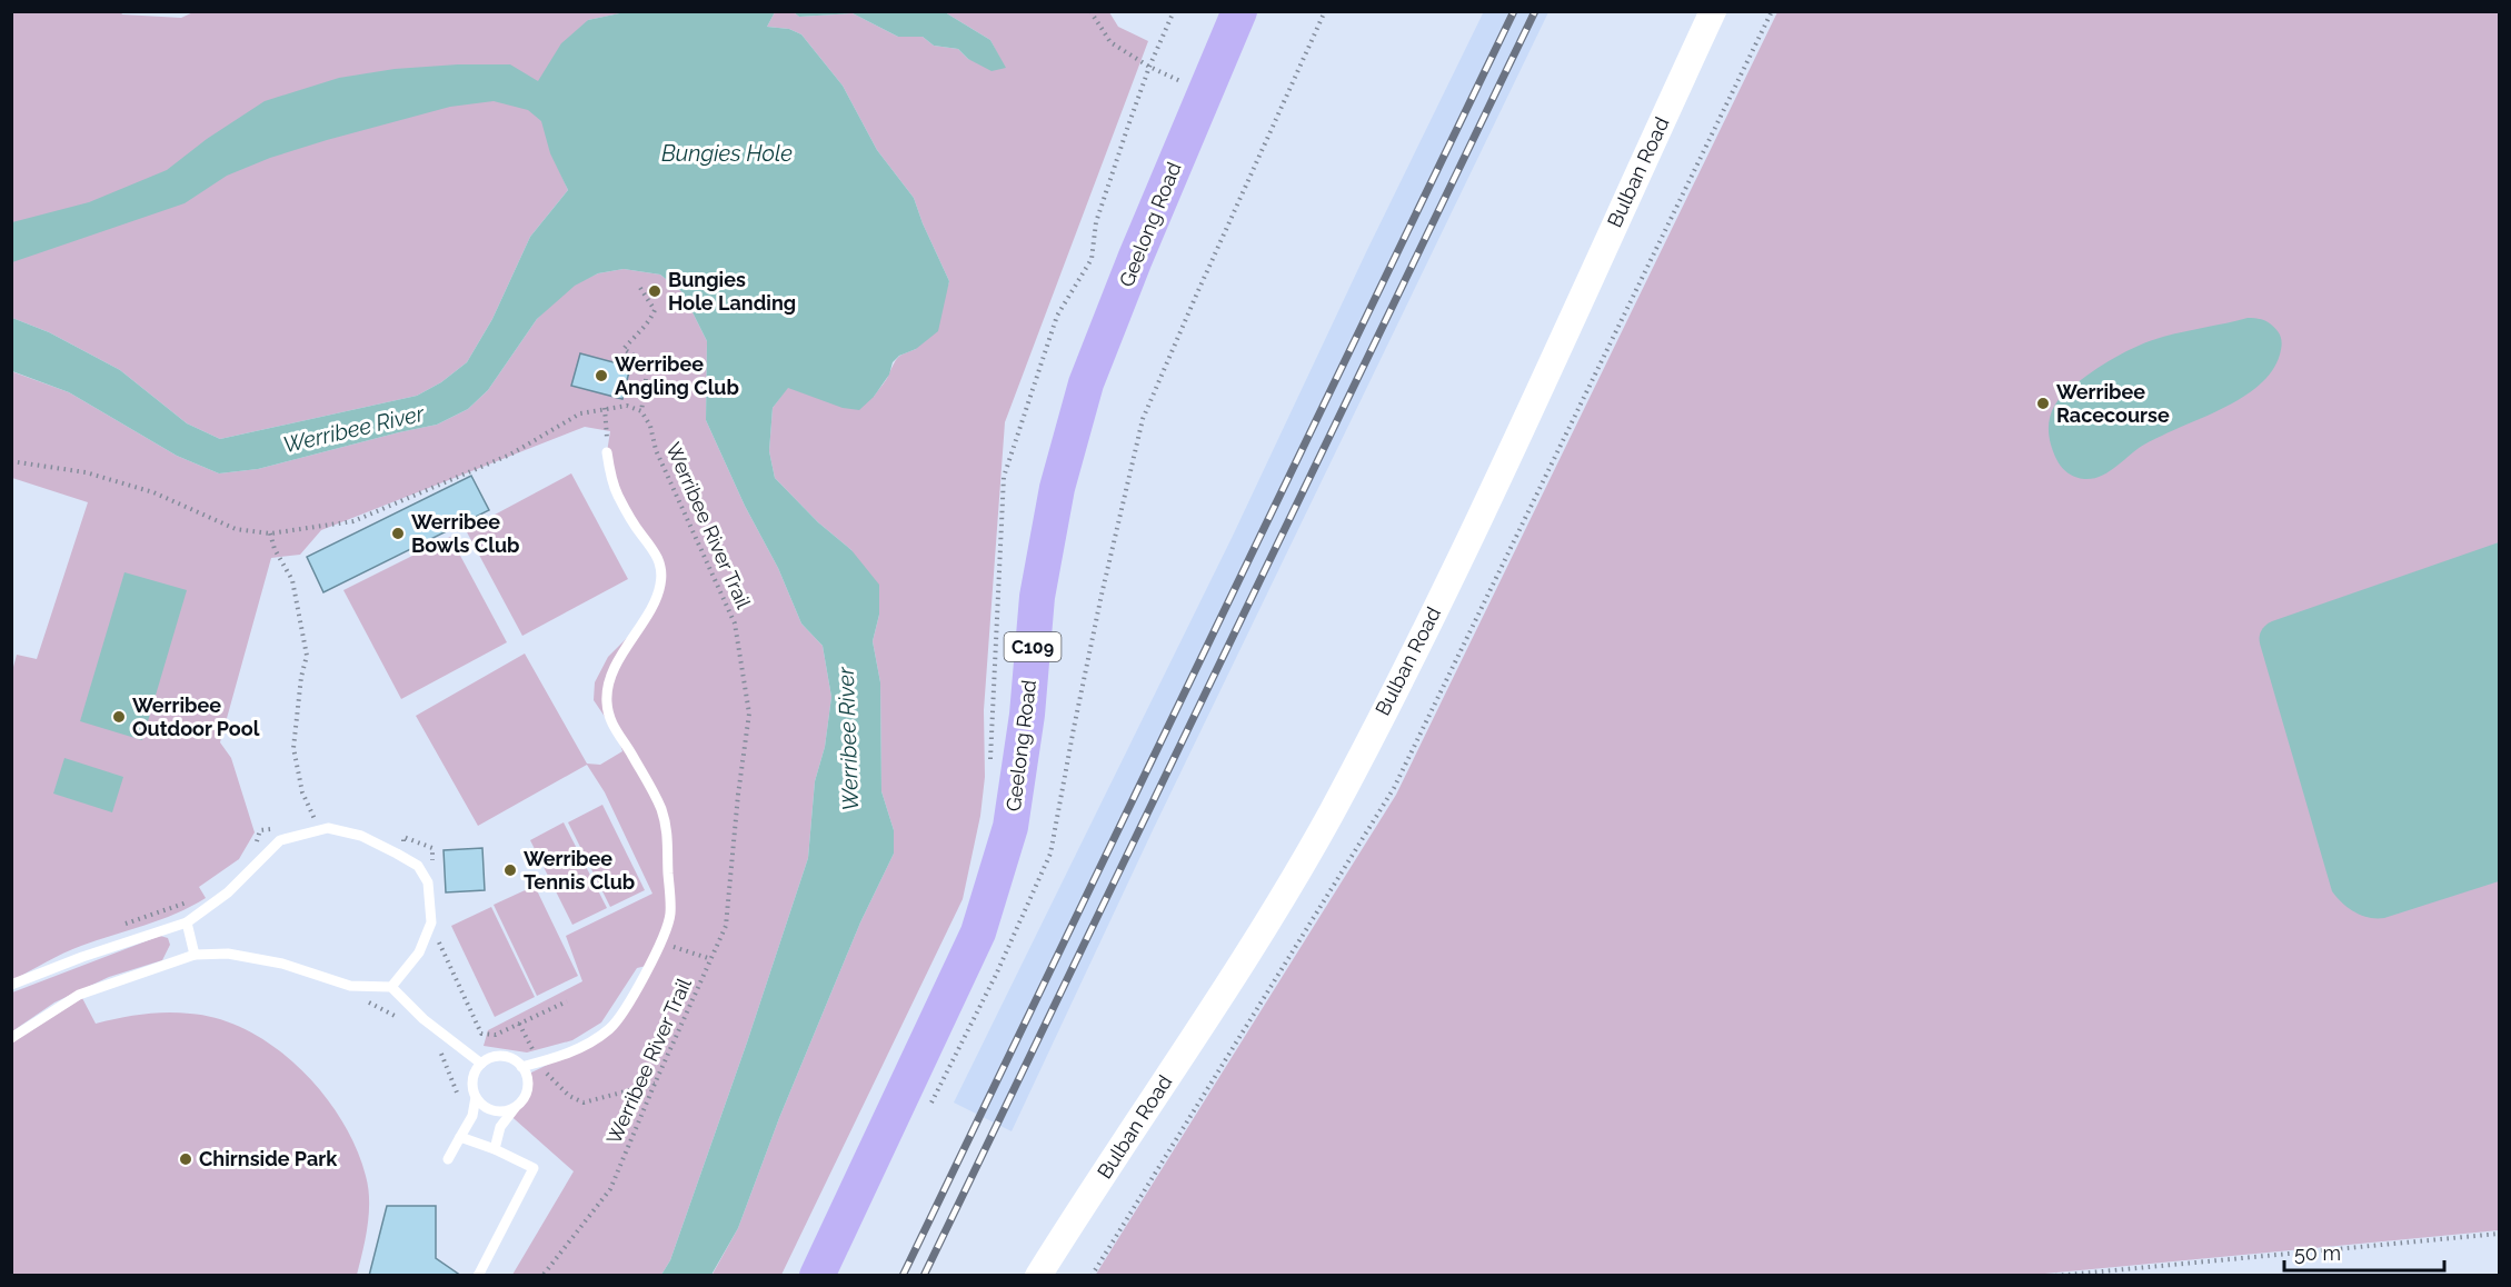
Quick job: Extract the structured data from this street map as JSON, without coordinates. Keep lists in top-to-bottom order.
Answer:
{
  "streets": {
    "highway": ["Geelong Road", "C109"],
    "street": ["Bulban Road"],
    "path": ["Werribee River Trail"]
  },
  "water": ["Bungies Hole", "Werribee River"],
  "places": [
    "Bungies Hole Landing",
    "Werribee Angling Club",
    "Werribee Racecourse",
    "Werribee Bowls Club",
    "Werribee Outdoor Pool",
    "Werribee Tennis Club",
    "Chirnside Park"
  ],
  "scale_bar": "50 m"
}
